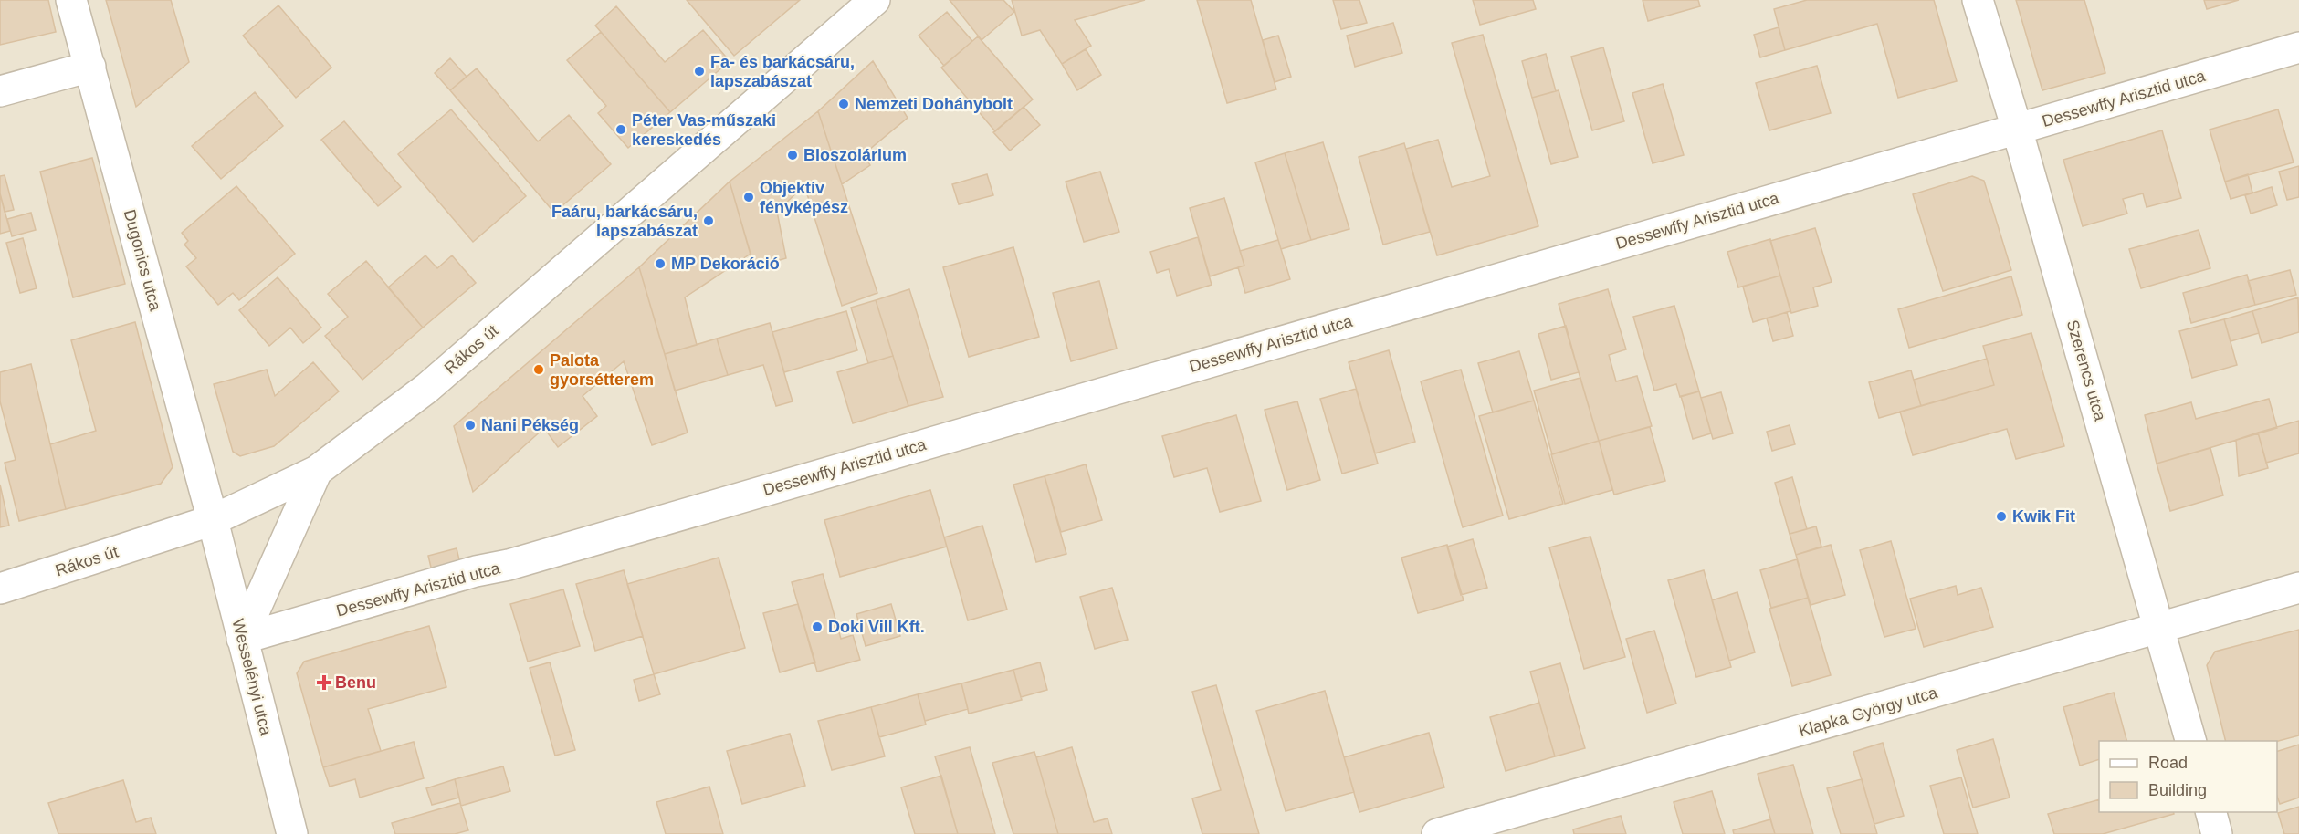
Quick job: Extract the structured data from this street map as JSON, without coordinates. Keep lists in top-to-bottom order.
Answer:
{
  "streets": {
    "street": [
      "Dessewffy Arisztid utca",
      "Dugonics utca",
      "Rákos út",
      "Szerencs utca",
      "Wesselényi utca",
      "Klapka György utca"
    ]
  },
  "crossings": [
    ["Dessewffy Arisztid utca", "Szerencs utca"],
    ["Dessewffy Arisztid utca", "Wesselényi utca"],
    ["Dugonics utca", "Rákos út"],
    ["Dugonics utca", "Wesselényi utca"],
    ["Rákos út", "Wesselényi utca"],
    ["Szerencs utca", "Klapka György utca"]
  ],
  "places": {
    "other": [
      "Fa- és barkácsáru, lapszabászat",
      "Nemzeti Dohánybolt",
      "Péter Vas-műszaki kereskedés",
      "Bioszolárium",
      "Objektív fényképész",
      "Faáru, barkácsáru, lapszabászat",
      "MP Dekoráció",
      "Palota gyorsétterem",
      "Nani Pékség",
      "Kwik Fit",
      "Doki Vill Kft."
    ],
    "health": ["Benu"]
  },
  "legend": ["Road", "Building"]
}
